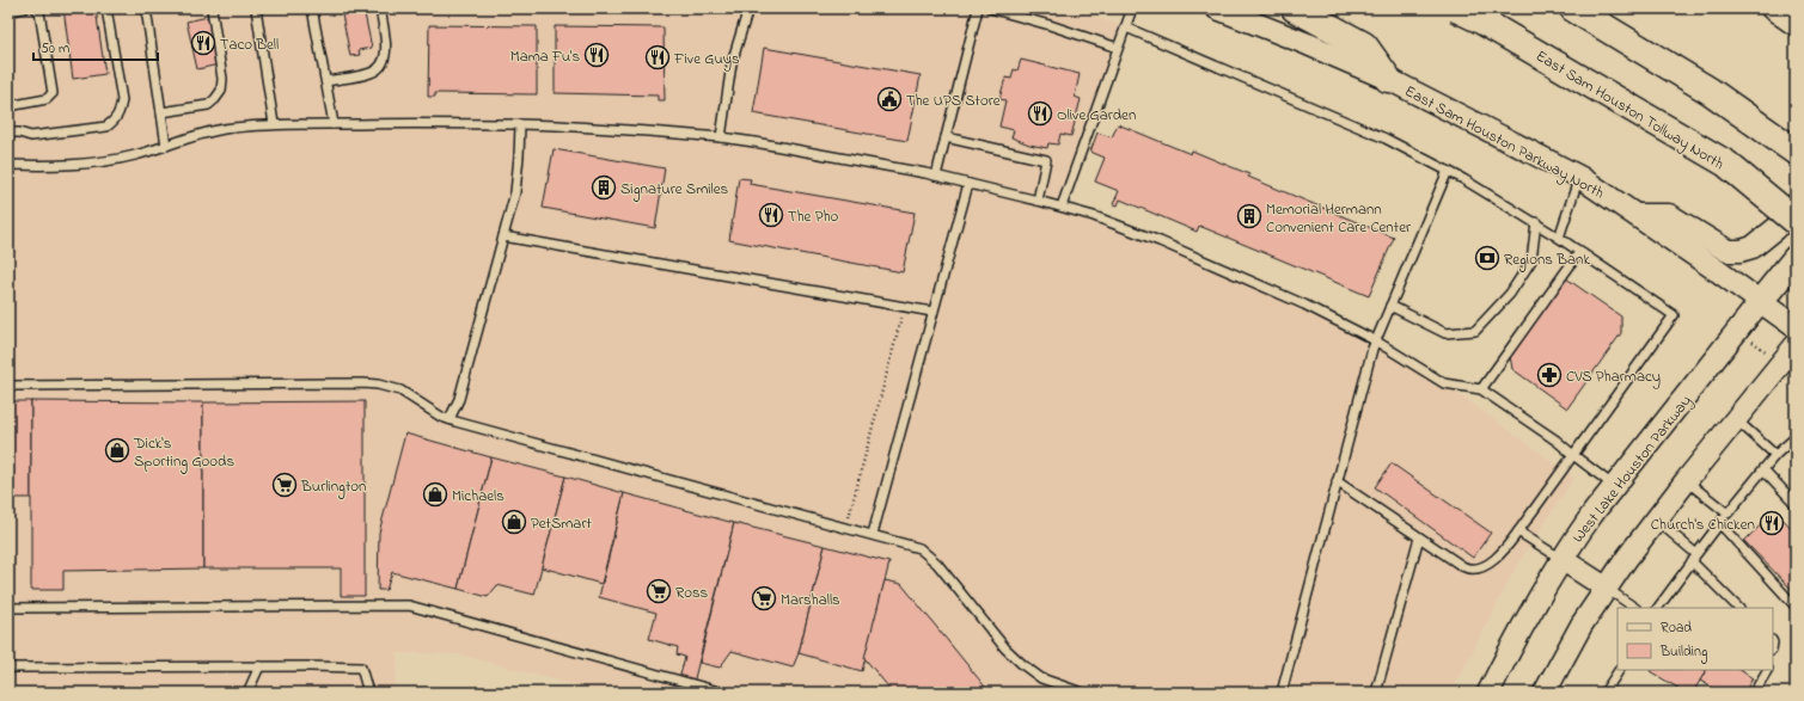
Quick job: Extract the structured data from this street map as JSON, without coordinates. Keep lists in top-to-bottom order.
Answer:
{
  "streets": {
    "highway": ["East Sam Houston Tollway North"],
    "main road": ["East Sam Houston Parkway North", "West Lake Houston Parkway"]
  },
  "crossings": [
    ["East Sam Houston Parkway North", "West Lake Houston Parkway"]
  ],
  "places": {
    "restaurant": [
      "Taco Bell",
      "Mama Fu's",
      "Five Guys",
      "Olive Garden",
      "The Pho",
      "Church's Chicken"
    ],
    "public building": ["The UPS Store"],
    "building": ["Signature Smiles", "Memorial Hermann Convenient Care Center"],
    "bank": ["Regions Bank"],
    "pharmacy": ["CVS Pharmacy"],
    "shop": ["Dick's Sporting Goods", "Michaels", "PetSmart"],
    "supermarket": ["Burlington", "Ross", "Marshalls"]
  },
  "legend": ["Road", "Building"],
  "scale_bar": "50 m"
}
